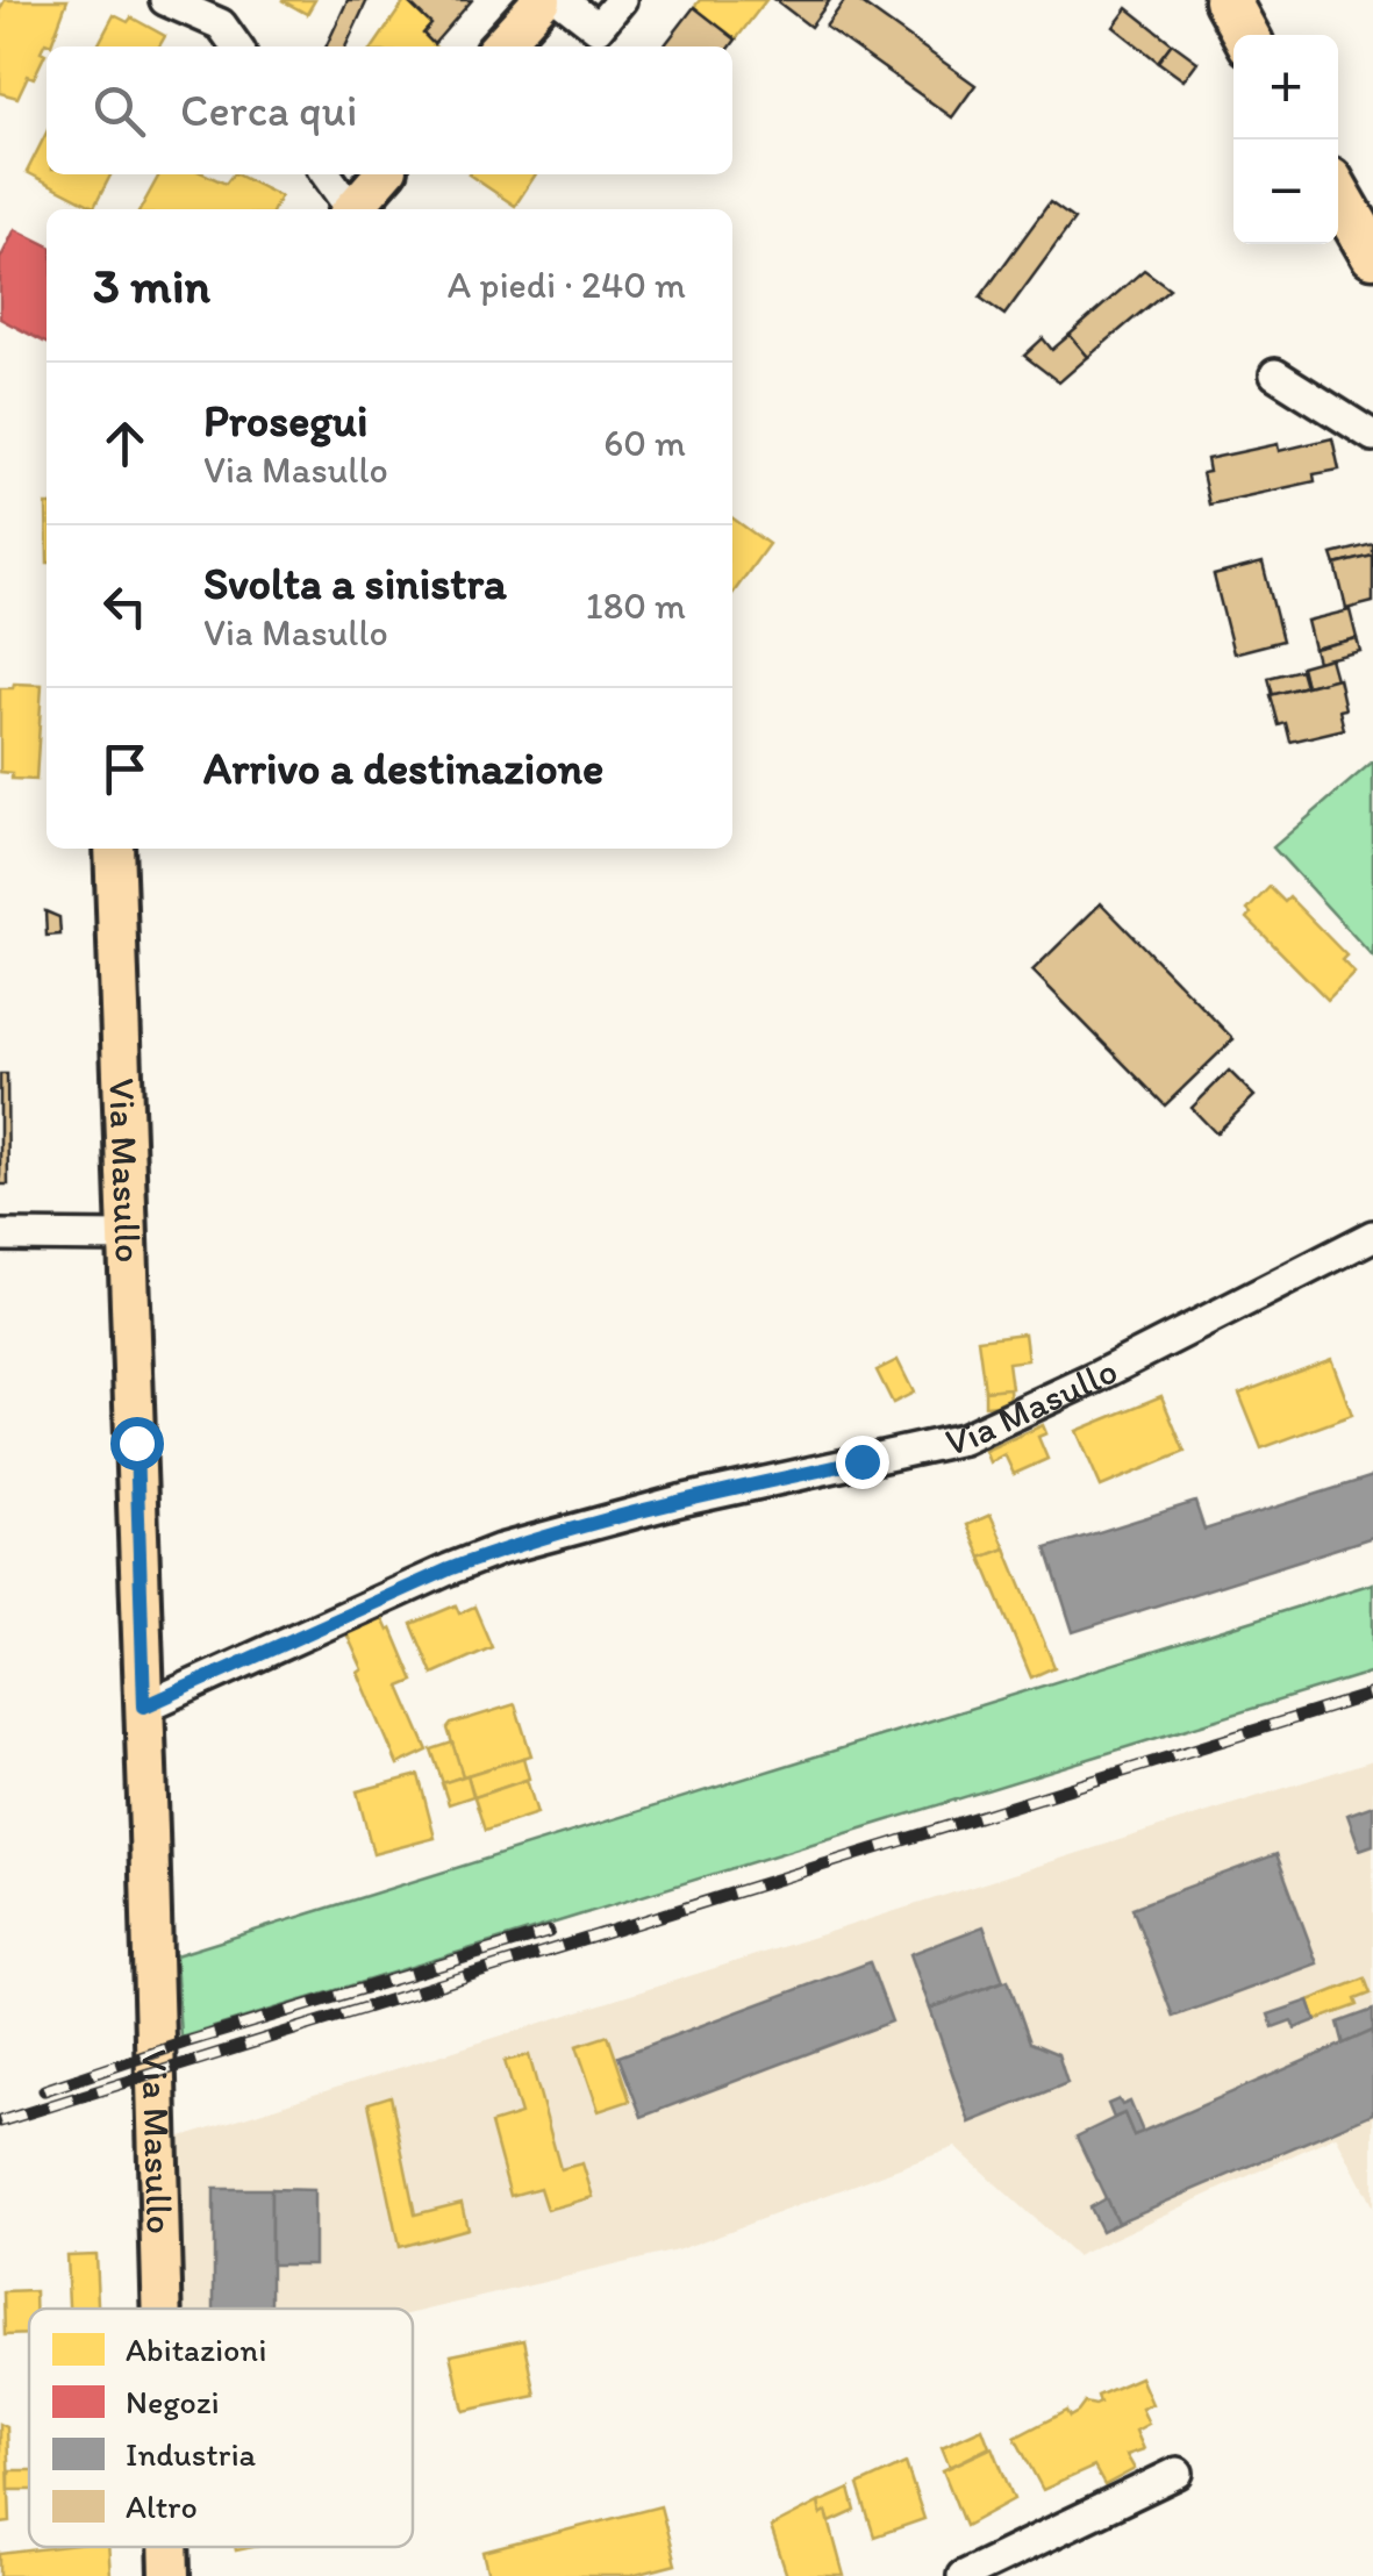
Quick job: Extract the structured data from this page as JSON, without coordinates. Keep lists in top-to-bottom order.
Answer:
{
  "streets": {
    "main road": ["Via Masullo"]
  },
  "legend": [
    "Abitazioni",
    "Negozi",
    "Industria",
    "Altro"
  ],
  "page": {
    "map_buttons": ["+", "−"],
    "search": "Cerca qui",
    "heading": ["3 min", "A piedi · 240 m"],
    "list": [
      ["Prosegui", "Via Masullo", "60 m"],
      ["Svolta a sinistra", "Via Masullo", "180 m"],
      "Arrivo a destinazione"
    ]
  }
}
